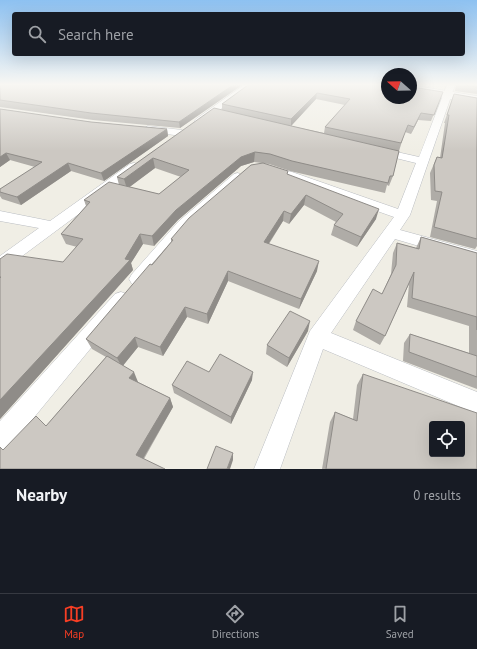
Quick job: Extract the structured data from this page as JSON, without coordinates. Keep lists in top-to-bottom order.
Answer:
{
  "north": "left",
  "page": {
    "search": "Search here",
    "heading": ["Nearby", "0 results"],
    "nav": ["Map", "Directions", "Saved"]
  }
}
